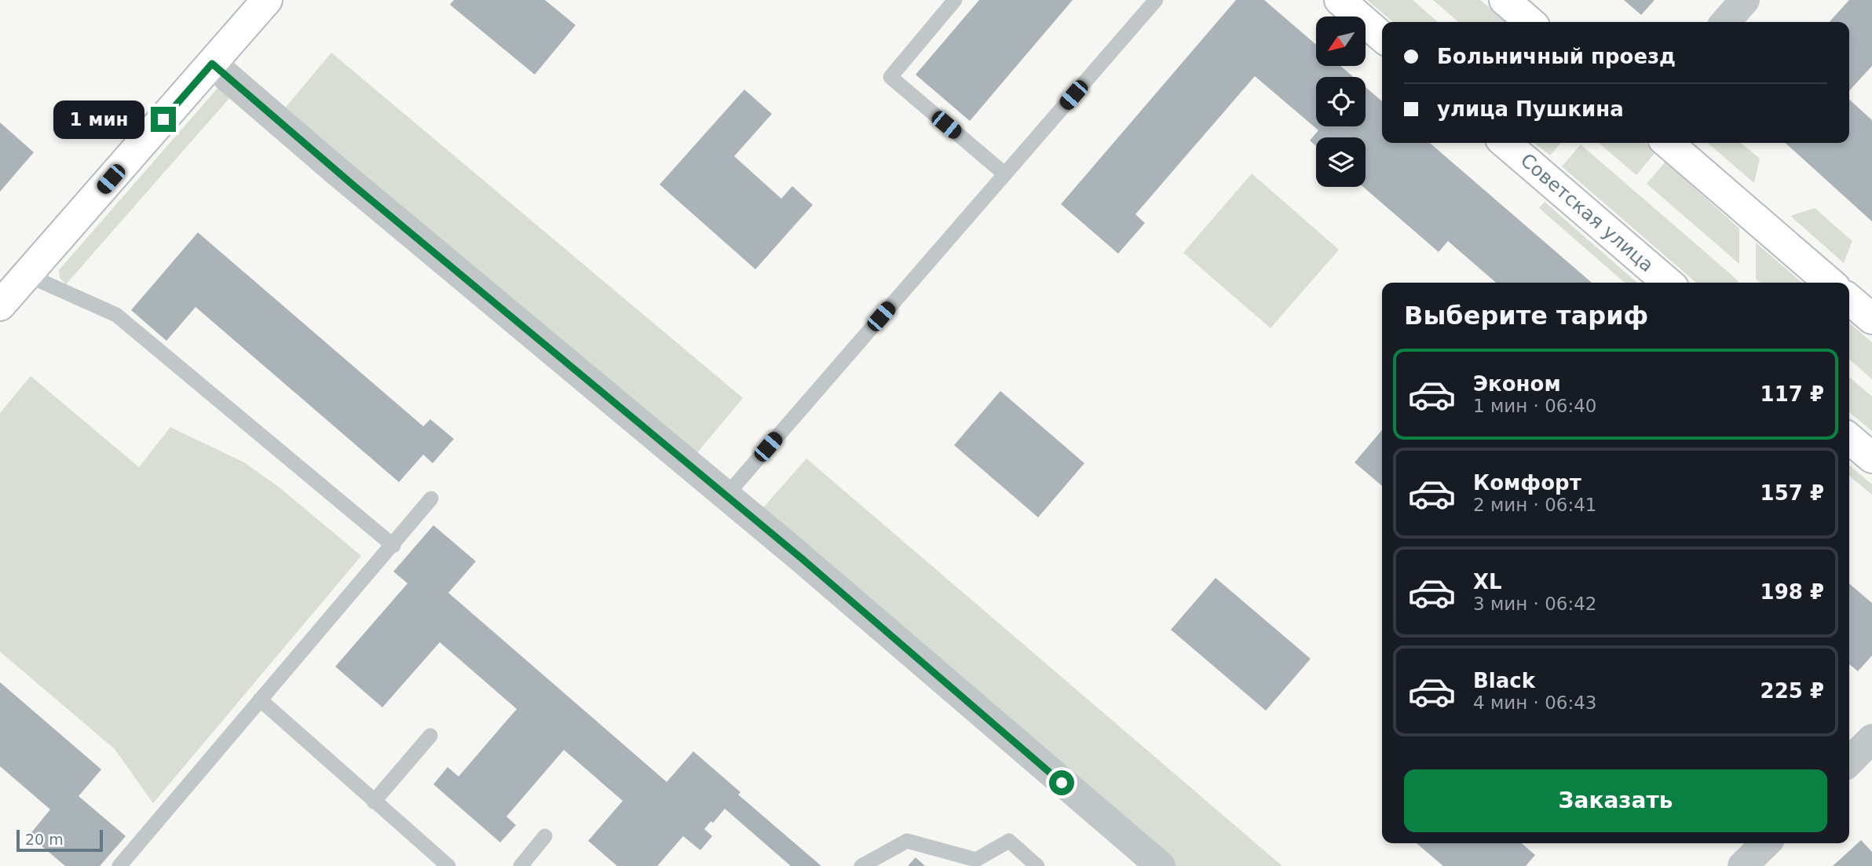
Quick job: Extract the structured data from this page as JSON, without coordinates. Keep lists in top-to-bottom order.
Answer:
{
  "streets": {
    "main road": ["Советская улица"]
  },
  "scale_bar": "20 m",
  "north": "bottom left",
  "page": {
    "banner": ["Больничный проезд", "улица Пушкина"],
    "bubble": "1 мин",
    "heading": "Выберите тариф",
    "list": [
      {
        "name": "Эконом",
        "note": "1 мин · 06:40",
        "value": "117 ₽"
      },
      {
        "name": "Комфорт",
        "note": "2 мин · 06:41",
        "value": "157 ₽"
      },
      {
        "name": "XL",
        "note": "3 мин · 06:42",
        "value": "198 ₽"
      },
      {
        "name": "Black",
        "note": "4 мин · 06:43",
        "value": "225 ₽"
      }
    ],
    "buttons": "Заказать",
    "scale": "20 m"
  }
}
